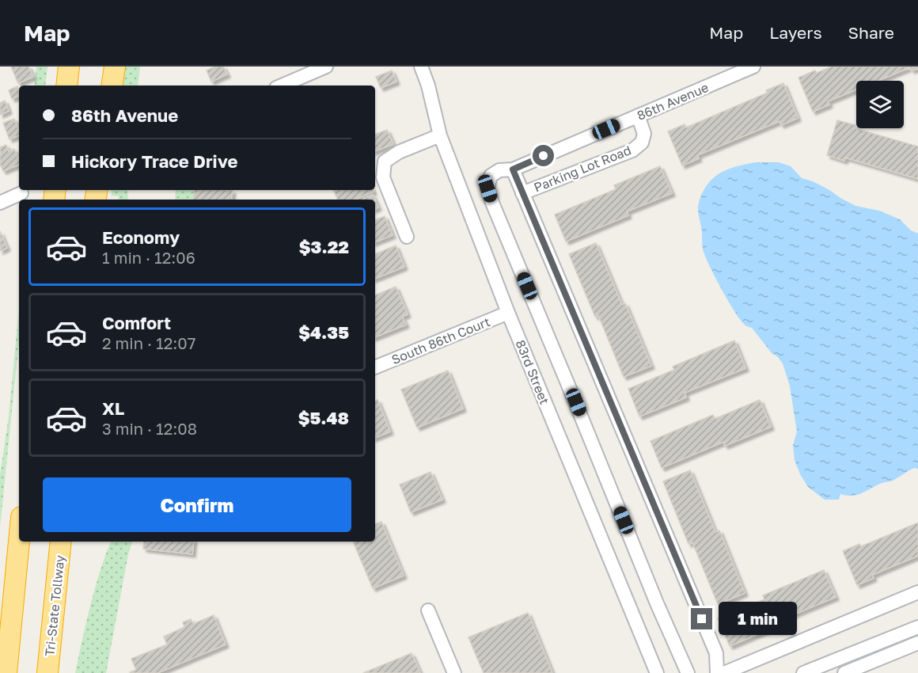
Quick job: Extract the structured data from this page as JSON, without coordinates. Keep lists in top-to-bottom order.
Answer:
{
  "streets": {
    "highway": ["Tri-State Tollway"],
    "street": [
      "86th Avenue",
      "Parking Lot Road",
      "South 86th Court",
      "83rd Street"
    ]
  },
  "crossings": [
    ["86th Avenue", "Parking Lot Road"],
    ["South 86th Court", "83rd Street"]
  ],
  "page": {
    "header": "Map",
    "nav": ["Map", "Layers", "Share"],
    "banner": ["86th Avenue", "Hickory Trace Drive"],
    "list": [
      {
        "name": "Economy",
        "note": "1 min · 12:06",
        "value": "$3.22"
      },
      {
        "name": "Comfort",
        "note": "2 min · 12:07",
        "value": "$4.35"
      },
      {
        "name": "XL",
        "note": "3 min · 12:08",
        "value": "$5.48"
      }
    ],
    "buttons": "Confirm",
    "bubble": "1 min"
  }
}
